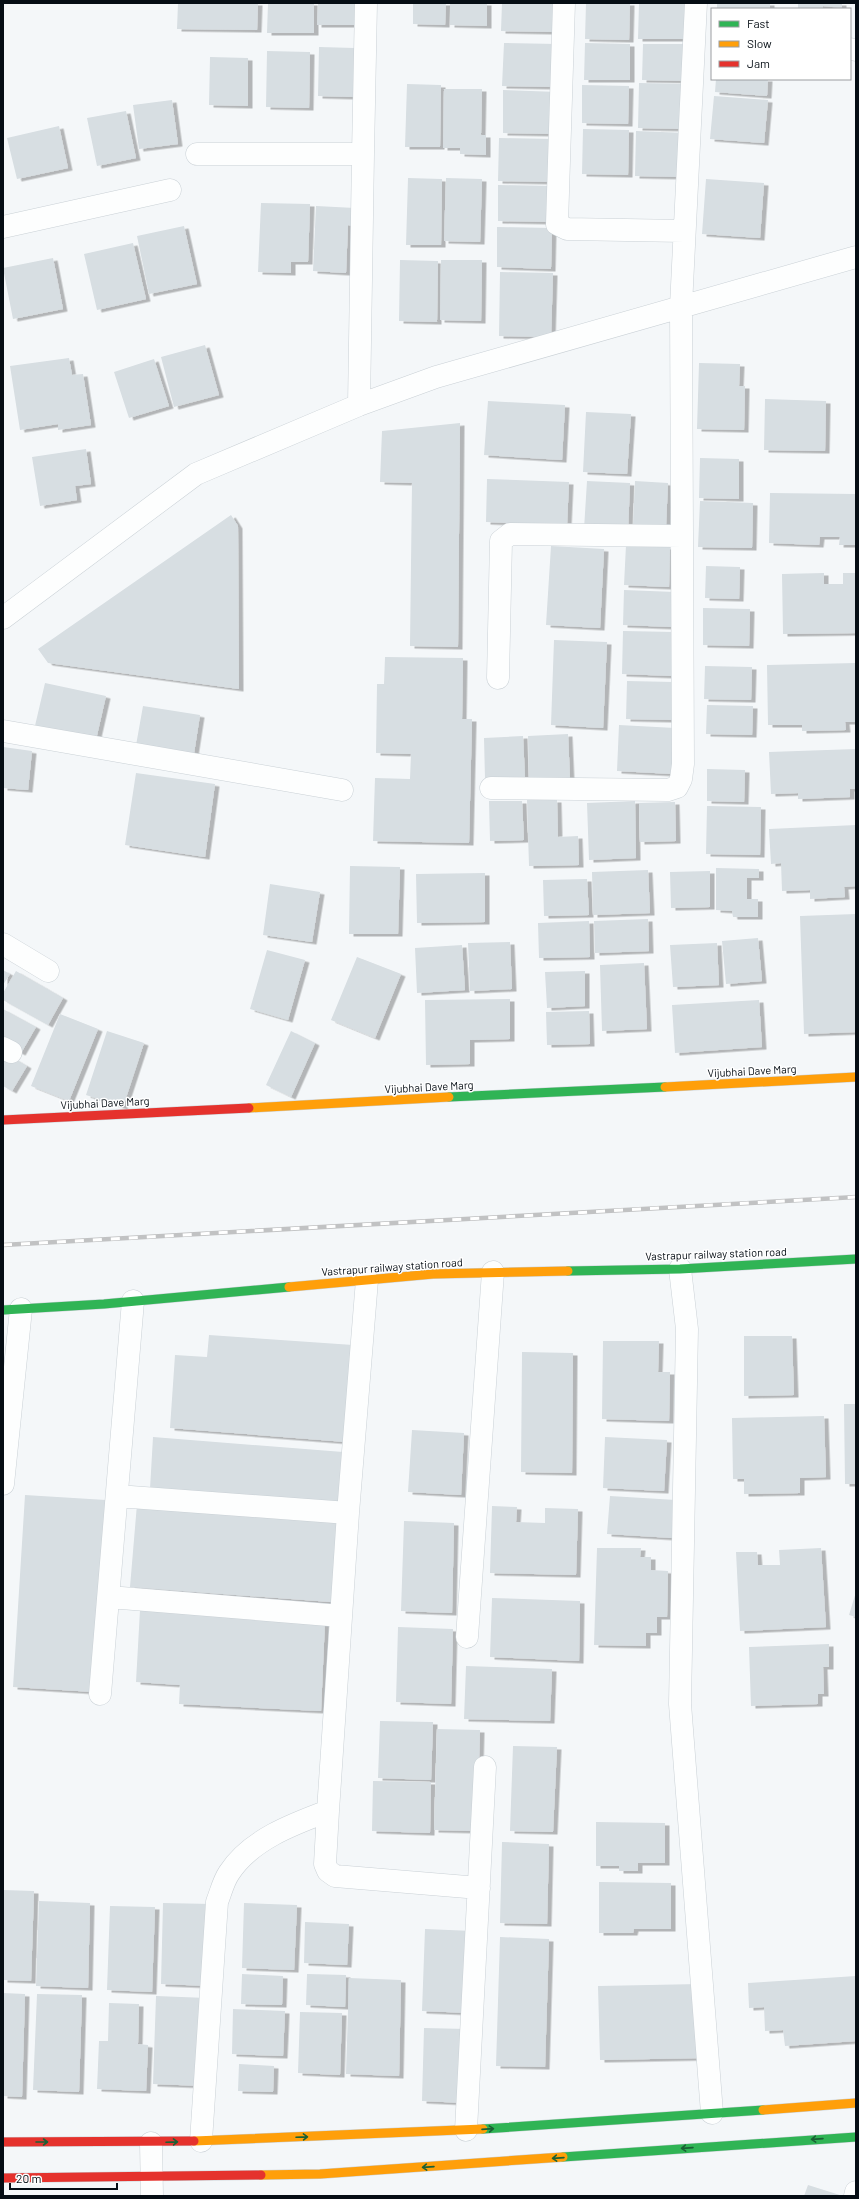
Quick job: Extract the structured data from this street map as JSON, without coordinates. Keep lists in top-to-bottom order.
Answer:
{
  "streets": {
    "street": ["Vijubhai Dave Marg", "Vastrapur railway station road"]
  },
  "legend": ["Fast", "Slow", "Jam"],
  "scale_bar": "20 m"
}
